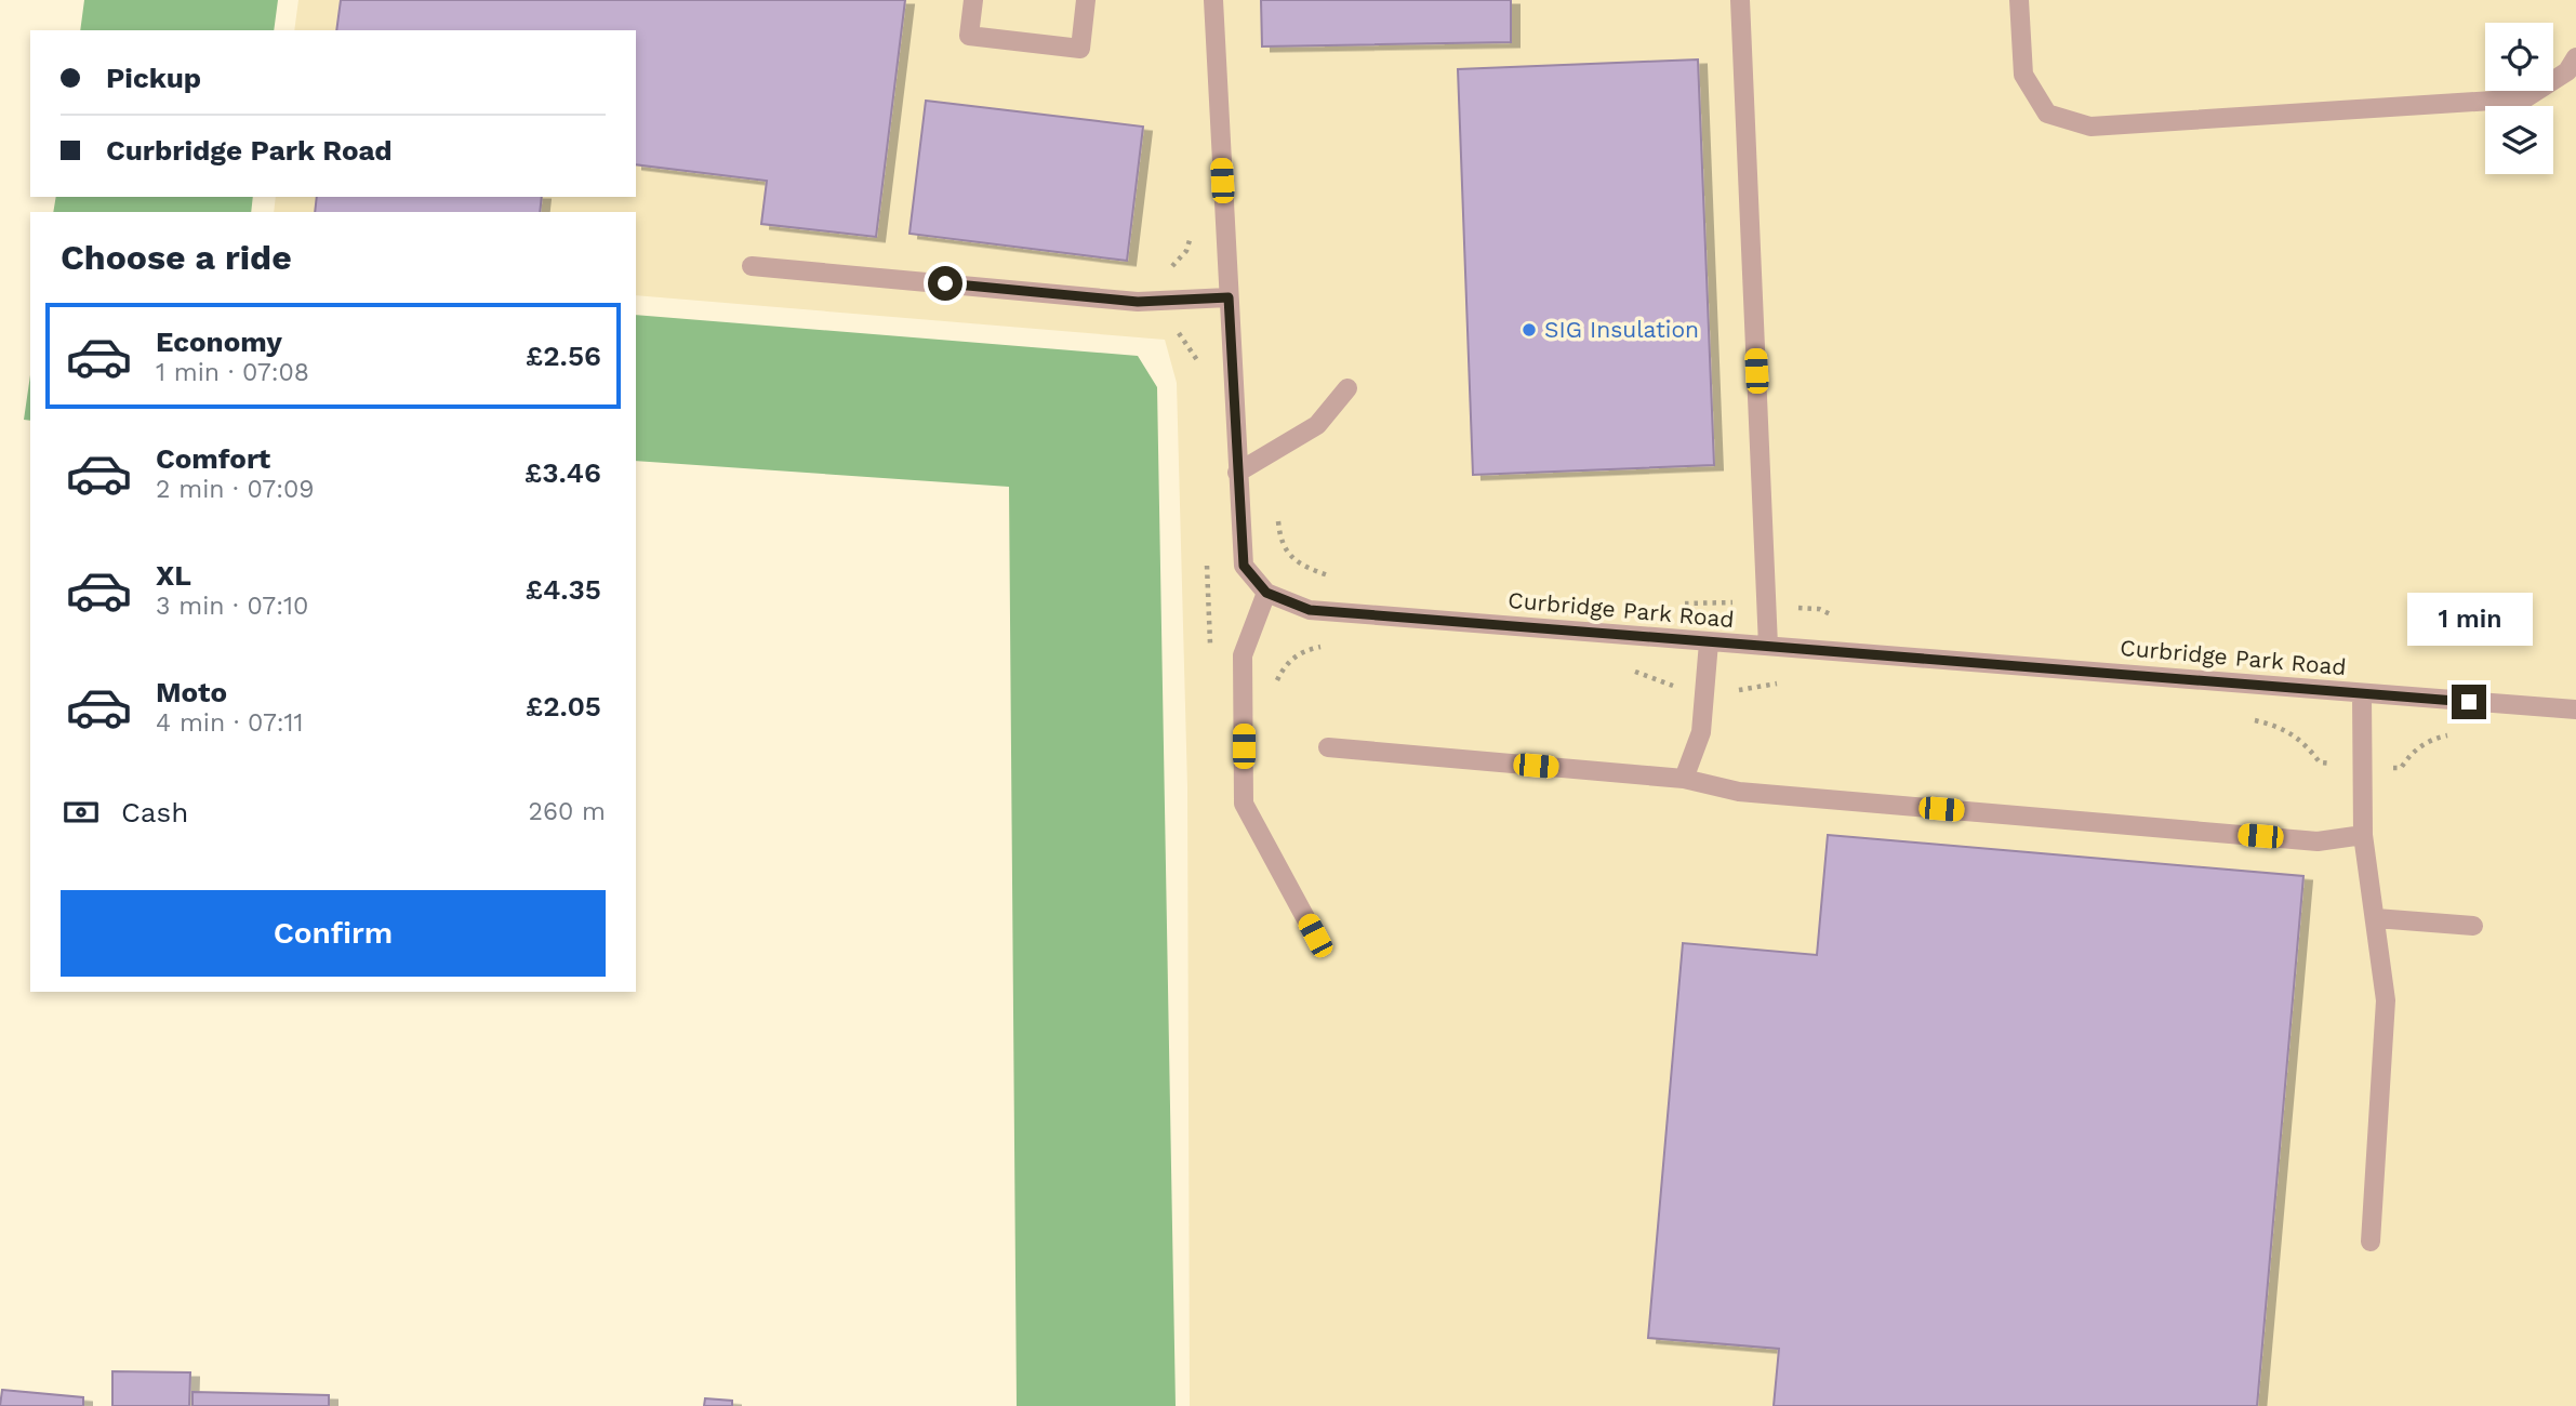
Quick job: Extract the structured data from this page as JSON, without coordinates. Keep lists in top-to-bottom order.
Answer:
{
  "streets": {
    "lane": ["Curbridge Park Road"]
  },
  "places": ["SIG Insulation"],
  "page": {
    "banner": ["Pickup", "Curbridge Park Road"],
    "heading": "Choose a ride",
    "list": [
      {
        "name": "Economy",
        "note": "1 min · 07:08",
        "value": "£2.56"
      },
      {
        "name": "Comfort",
        "note": "2 min · 07:09",
        "value": "£3.46"
      },
      {
        "name": "XL",
        "note": "3 min · 07:10",
        "value": "£4.35"
      },
      {
        "name": "Moto",
        "note": "4 min · 07:11",
        "value": "£2.05"
      }
    ],
    "bubble": "1 min",
    "pay": ["Cash", "260 m"],
    "buttons": "Confirm"
  }
}
